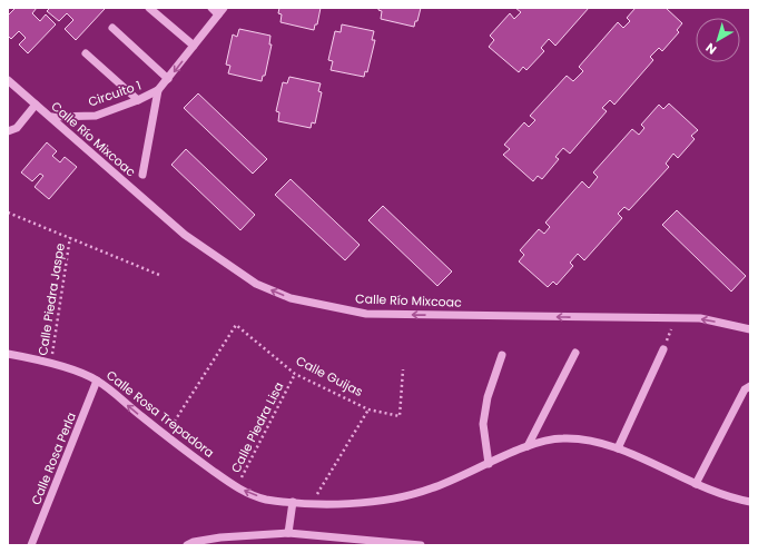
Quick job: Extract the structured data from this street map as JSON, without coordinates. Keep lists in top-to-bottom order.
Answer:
{
  "streets": {
    "street": [
      "Circuito 1",
      "Calle Río Mixcoac",
      "Calle Rosa Trepadora",
      "Calle Rosa Perla"
    ],
    "path": ["Calle Piedra Jaspe", "Calle Guijas", "Calle Piedra Lisa"]
  },
  "crossings": [
    ["Circuito 1", "Calle Río Mixcoac"],
    ["Calle Piedra Jaspe", "Calle Rosa Trepadora"],
    ["Calle Guijas", "Calle Rosa Trepadora"],
    ["Calle Guijas", "Calle Piedra Lisa"],
    ["Calle Rosa Trepadora", "Calle Piedra Lisa"],
    ["Calle Rosa Trepadora", "Calle Rosa Perla"]
  ],
  "one_way": ["Calle Río Mixcoac", "Calle Rosa Trepadora"],
  "north": "bottom left"
}
